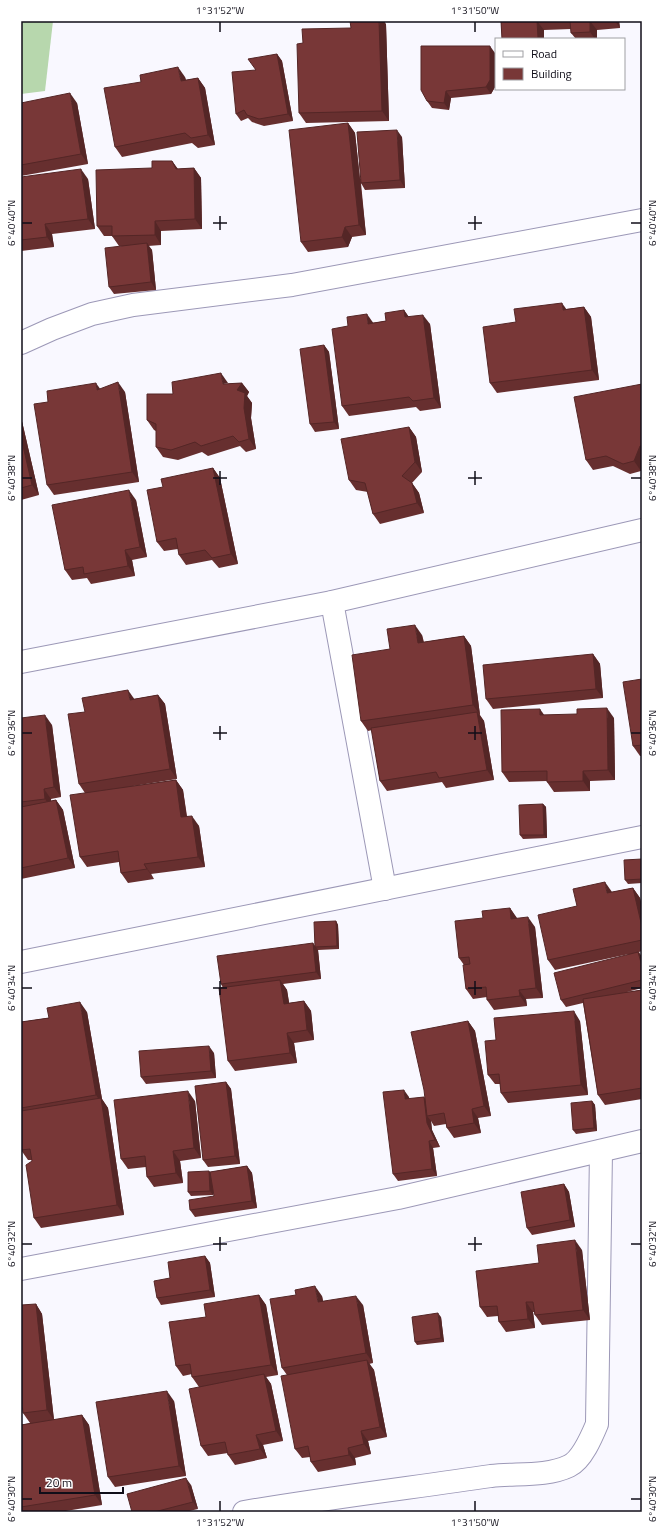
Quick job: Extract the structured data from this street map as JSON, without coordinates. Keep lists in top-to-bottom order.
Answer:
{
  "legend": ["Road", "Building"],
  "scale_bar": "20 m",
  "coordinates": [
    "1°31'52\"W",
    "1°31'50\"W",
    "6°40'40\"N",
    "6°40'38\"N",
    "6°40'36\"N",
    "6°40'34\"N",
    "6°40'32\"N",
    "6°40'30\"N"
  ]
}
